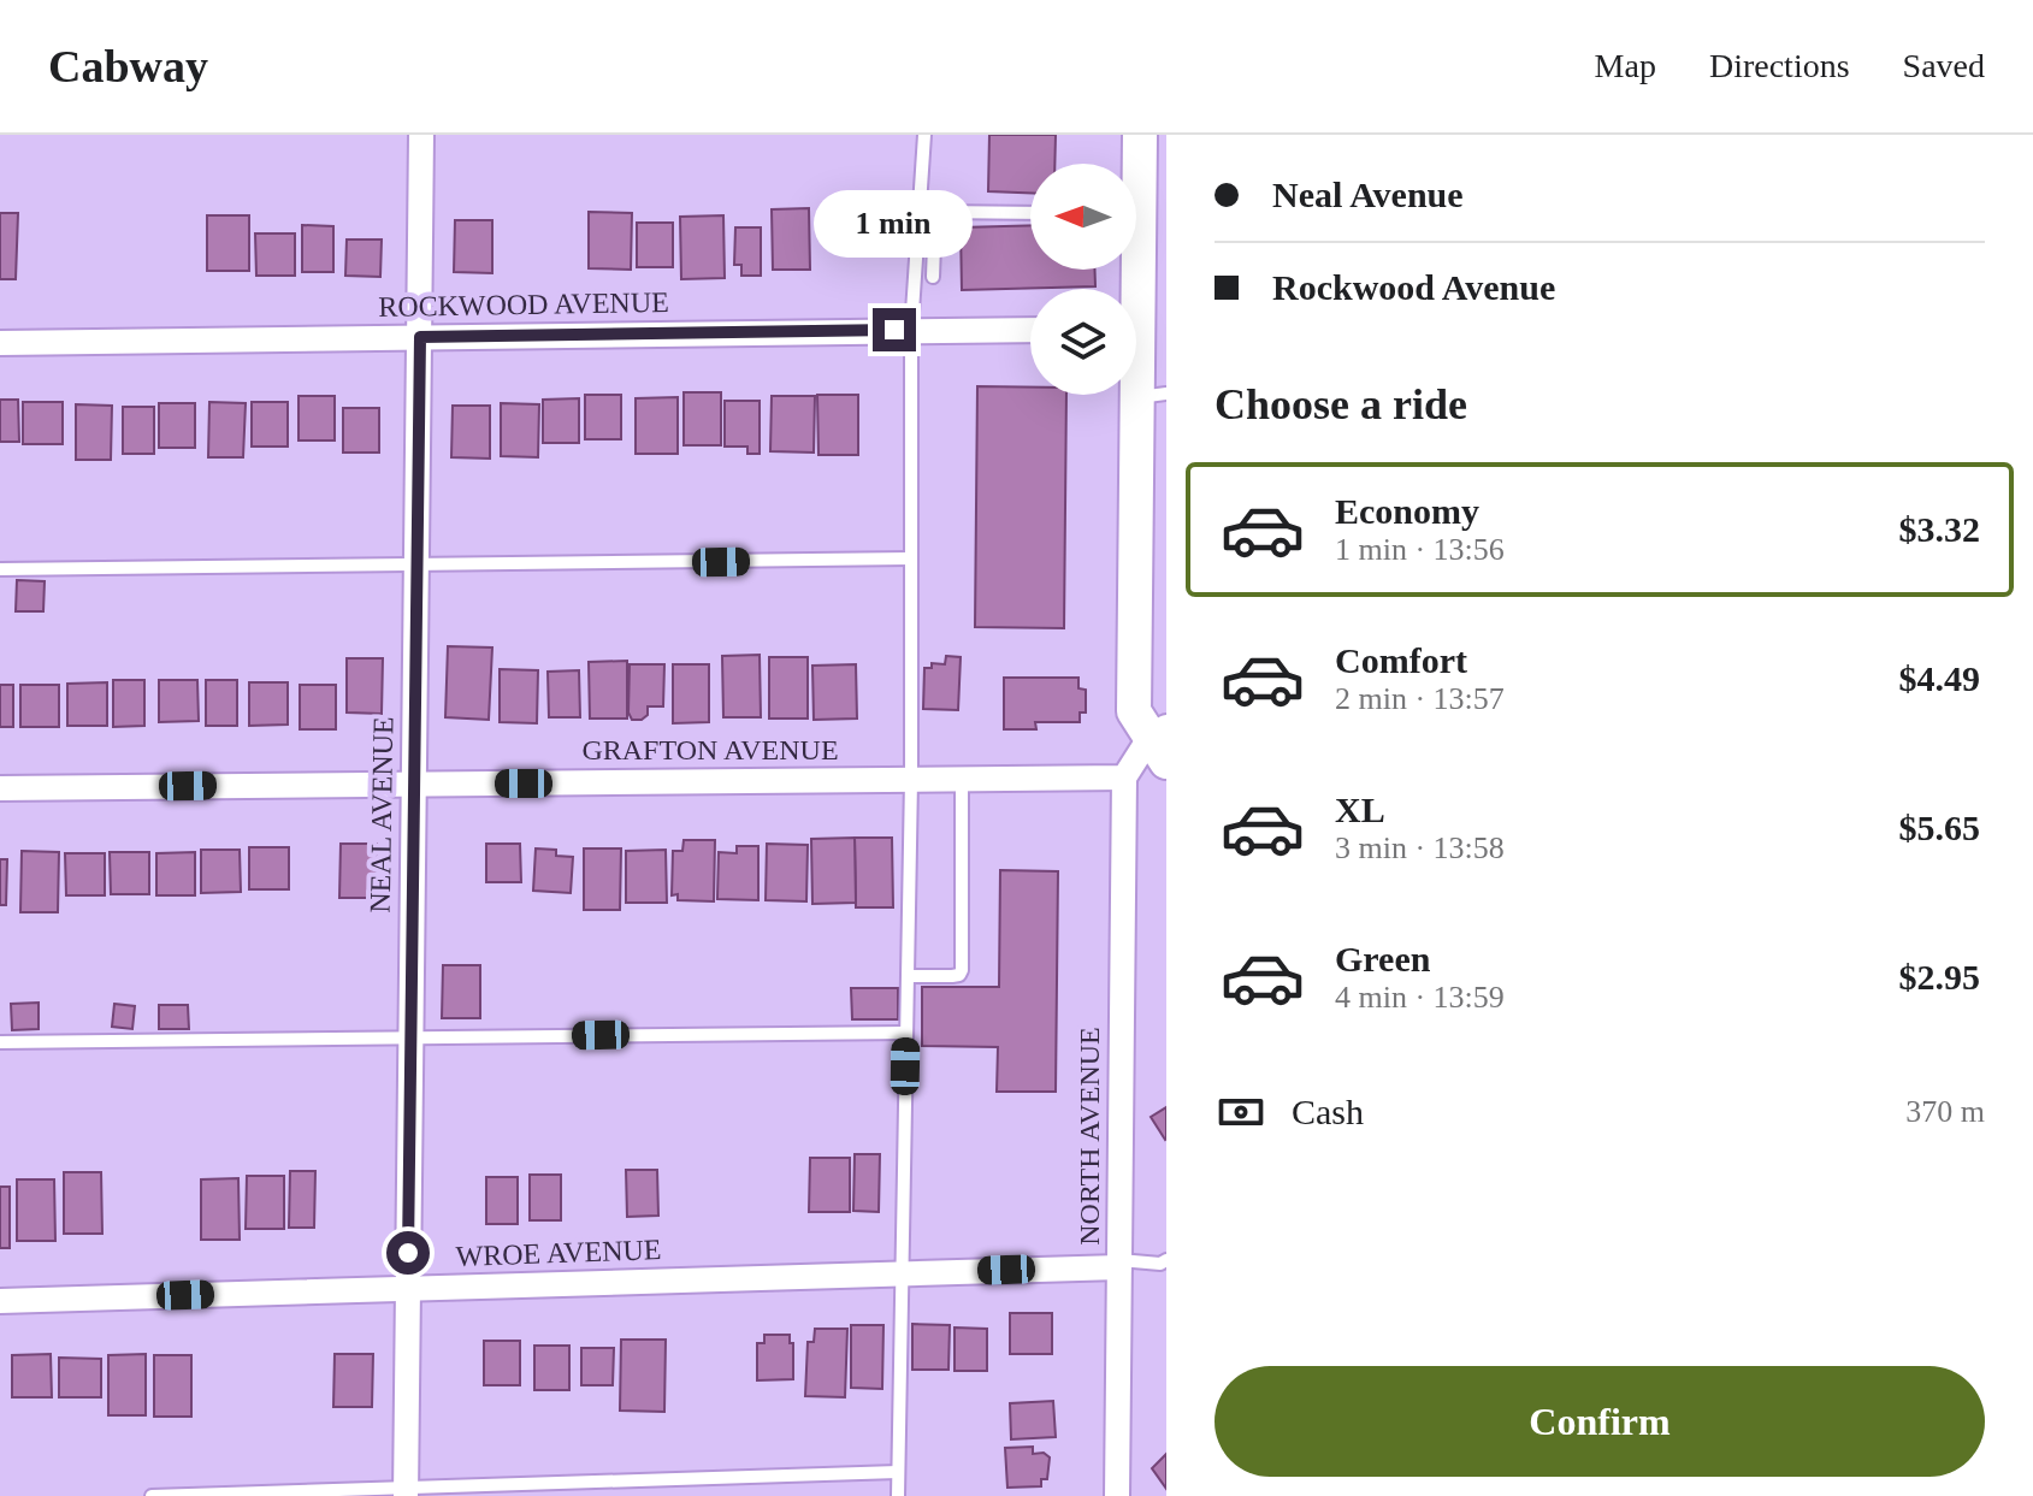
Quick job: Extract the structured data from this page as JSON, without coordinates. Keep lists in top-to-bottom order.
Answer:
{
  "streets": {
    "street": [
      "ROCKWOOD AVENUE",
      "GRAFTON AVENUE",
      "NEAL AVENUE",
      "NORTH AVENUE",
      "WROE AVENUE"
    ]
  },
  "crossings": [
    ["ROCKWOOD AVENUE", "NEAL AVENUE"],
    ["GRAFTON AVENUE", "NEAL AVENUE"],
    ["GRAFTON AVENUE", "NORTH AVENUE"],
    ["NEAL AVENUE", "WROE AVENUE"],
    ["NORTH AVENUE", "WROE AVENUE"]
  ],
  "north": "left",
  "page": {
    "header": "Cabway",
    "nav": ["Map", "Directions", "Saved"],
    "banner": ["Neal Avenue", "Rockwood Avenue"],
    "bubble": "1 min",
    "heading": "Choose a ride",
    "list": [
      {
        "name": "Economy",
        "note": "1 min · 13:56",
        "value": "$3.32"
      },
      {
        "name": "Comfort",
        "note": "2 min · 13:57",
        "value": "$4.49"
      },
      {
        "name": "XL",
        "note": "3 min · 13:58",
        "value": "$5.65"
      },
      {
        "name": "Green",
        "note": "4 min · 13:59",
        "value": "$2.95"
      }
    ],
    "pay": ["Cash", "370 m"],
    "buttons": "Confirm"
  }
}
